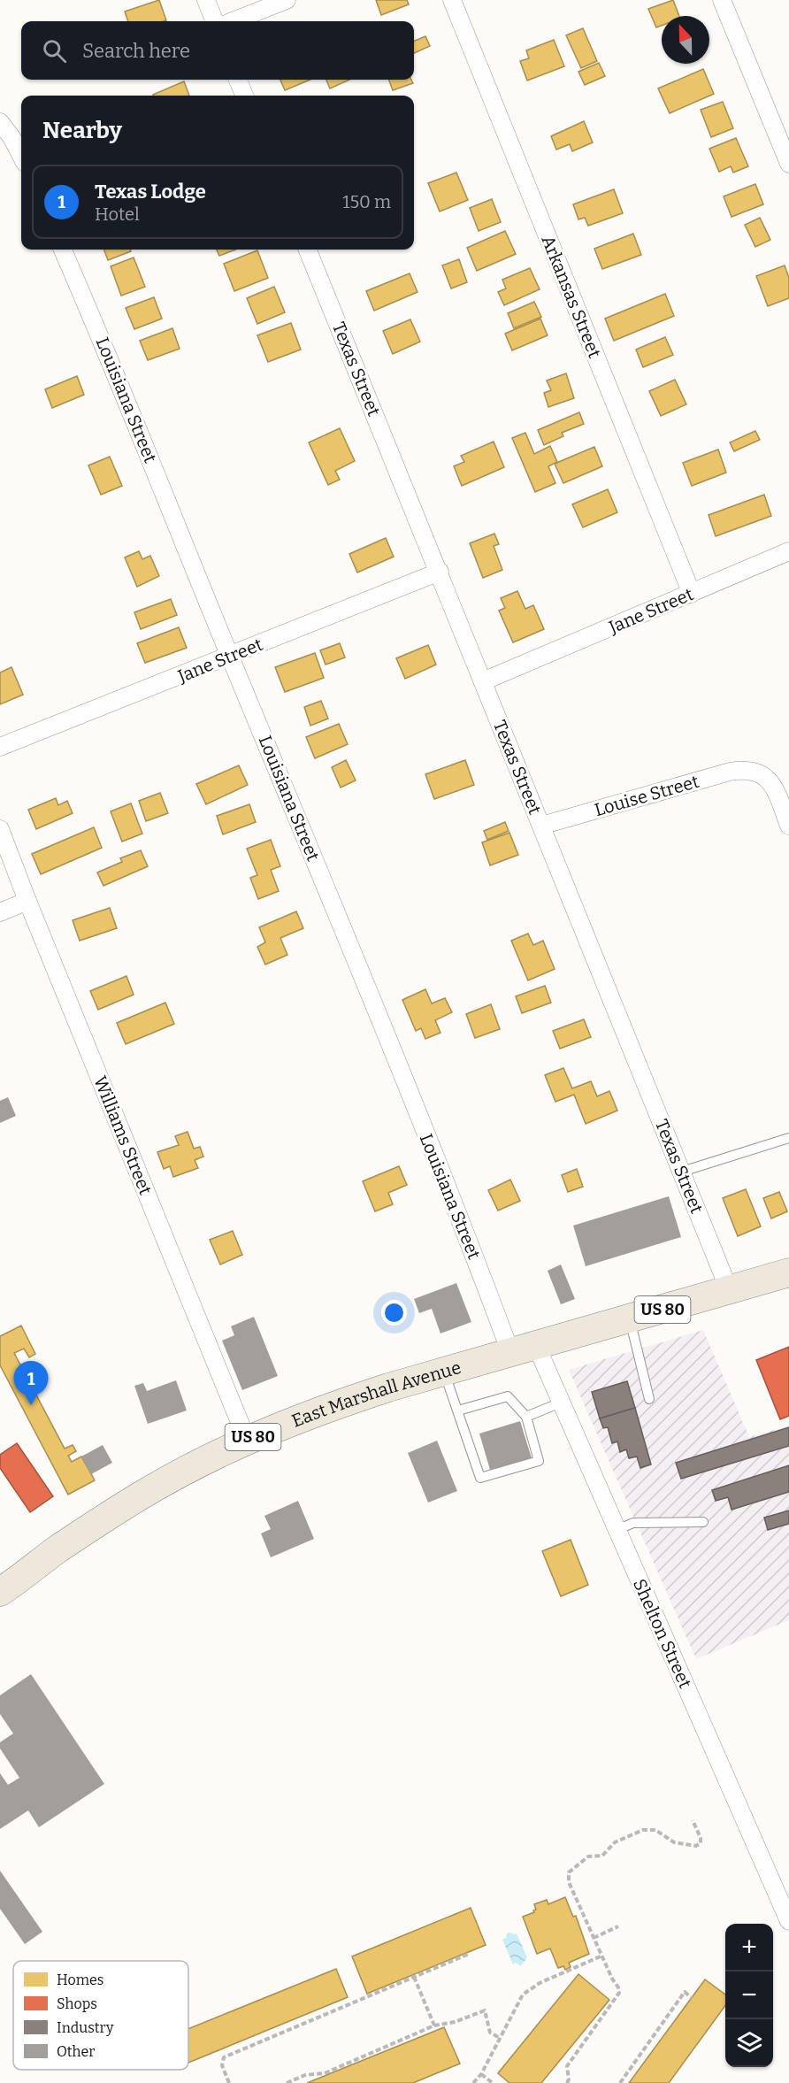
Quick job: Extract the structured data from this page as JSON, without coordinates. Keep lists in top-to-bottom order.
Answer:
{
  "streets": {
    "main road": ["US 80", "East Marshall Avenue"],
    "street": [
      "Arkansas Street",
      "Texas Street",
      "Louisiana Street",
      "Jane Street",
      "Louise Street",
      "Williams Street",
      "Shelton Street"
    ]
  },
  "crossings": [
    ["Arkansas Street", "Jane Street"],
    ["Texas Street", "Jane Street"],
    ["Texas Street", "Louise Street"],
    ["Texas Street", "East Marshall Avenue"],
    ["Louisiana Street", "Jane Street"],
    ["Louisiana Street", "East Marshall Avenue"],
    ["Louisiana Street", "Shelton Street"],
    ["Williams Street", "East Marshall Avenue"],
    ["East Marshall Avenue", "Shelton Street"]
  ],
  "legend": [
    "Homes",
    "Shops",
    "Industry",
    "Other"
  ],
  "north": "top",
  "page": {
    "search": "Search here",
    "heading": "Nearby",
    "list": [
      {
        "mark": "1",
        "name": "Texas Lodge",
        "note": "Hotel",
        "value": "150 m"
      }
    ],
    "pins": "1",
    "map_buttons": ["+", "−"]
  }
}
